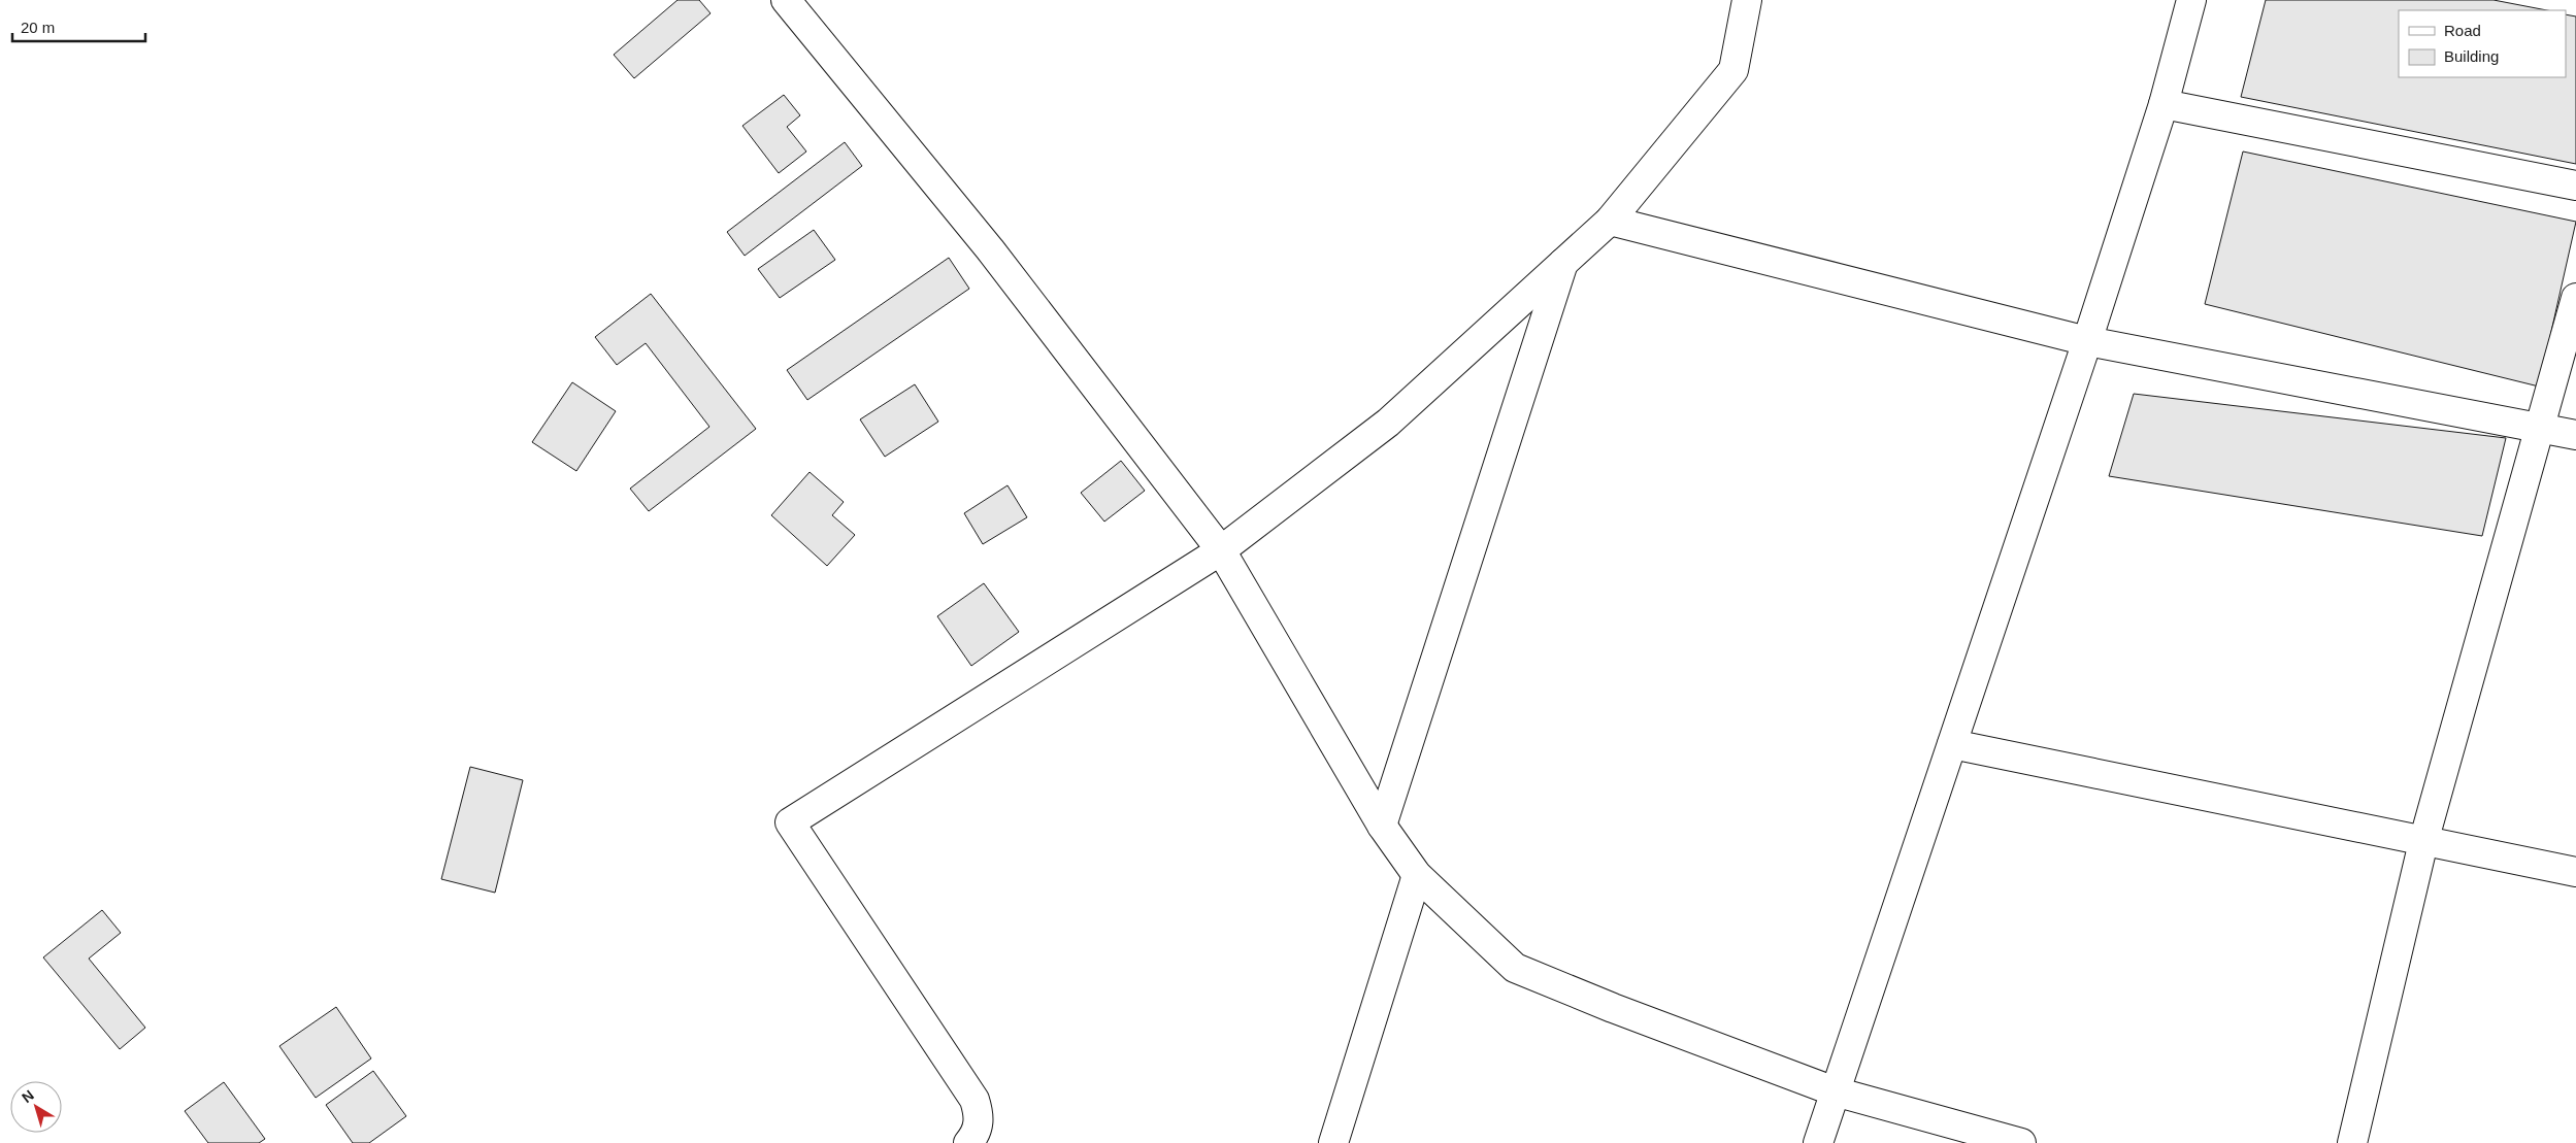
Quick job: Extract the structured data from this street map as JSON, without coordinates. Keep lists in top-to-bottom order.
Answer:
{
  "legend": ["Road", "Building"],
  "scale_bar": "20 m",
  "north": "top left"
}
